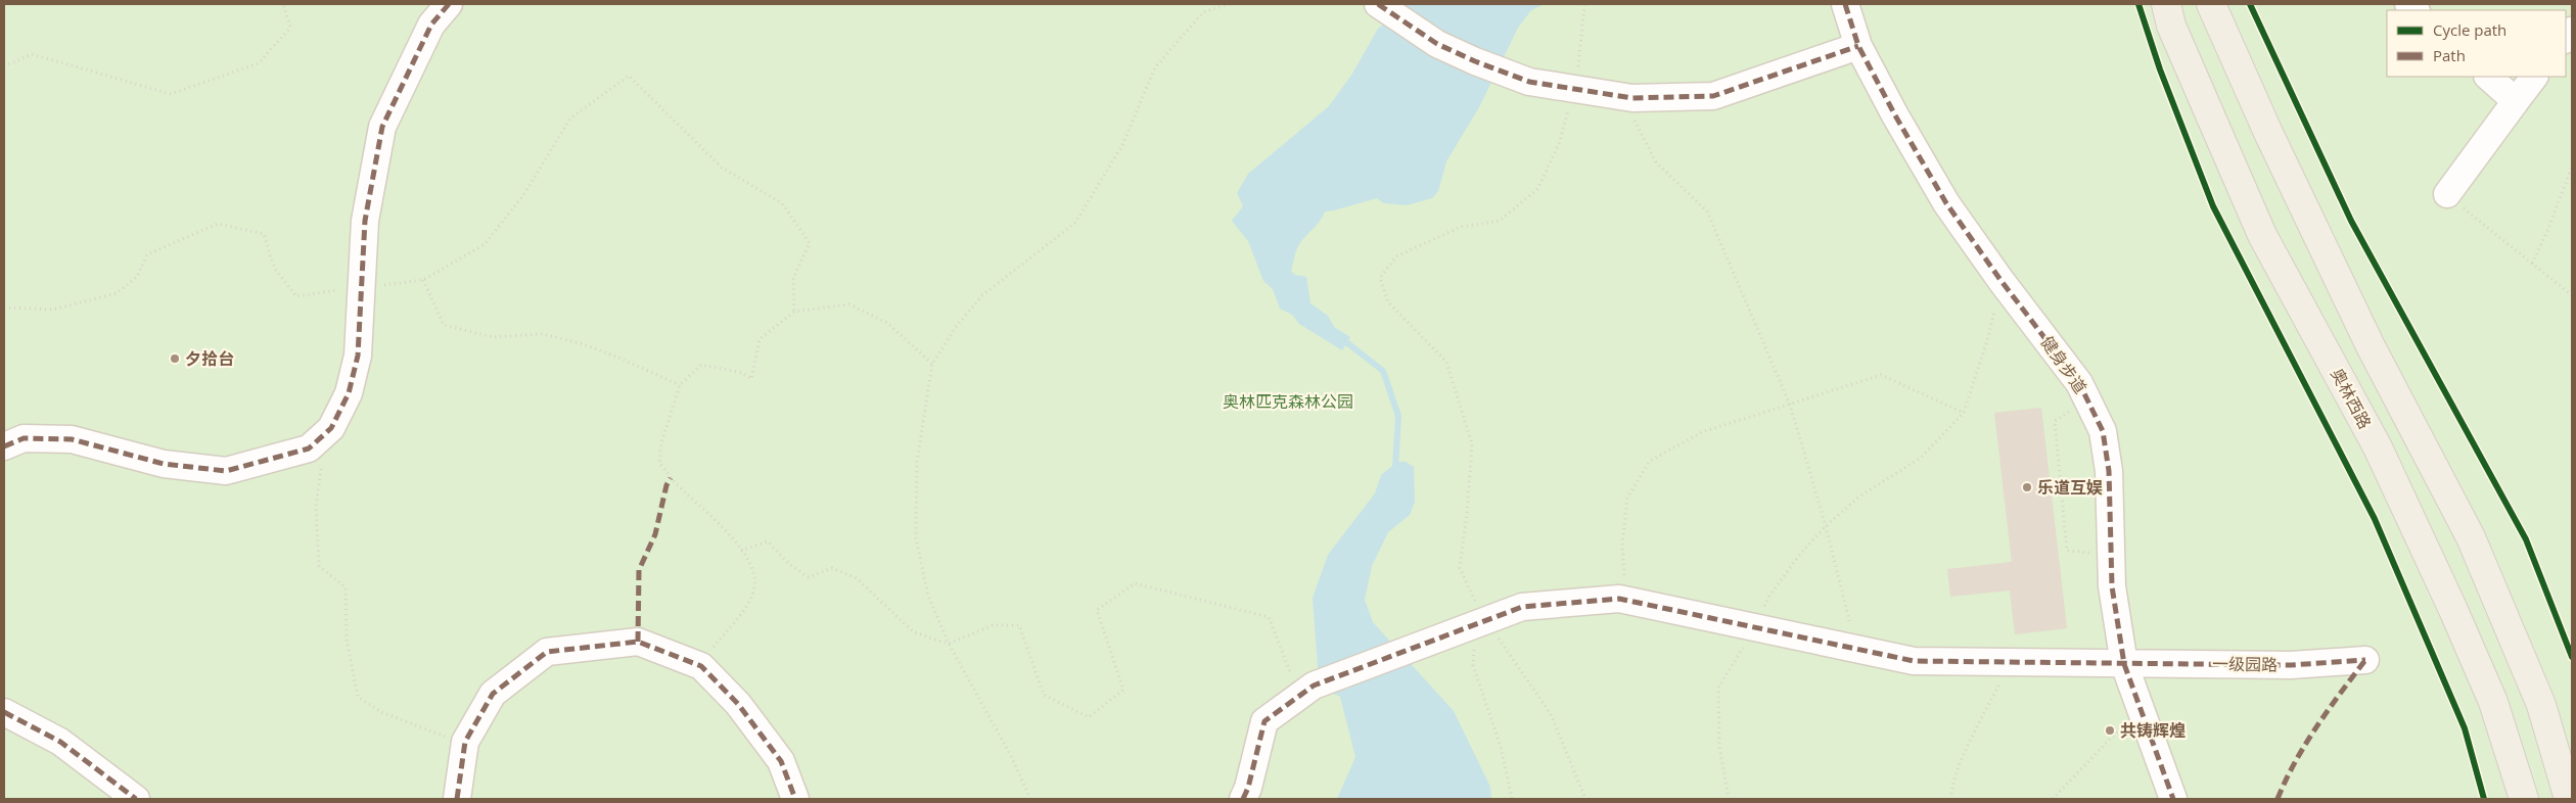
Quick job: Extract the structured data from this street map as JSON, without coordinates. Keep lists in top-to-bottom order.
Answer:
{
  "streets": {
    "main road": ["奥林西路"],
    "street": ["健身步道", "一级园路"]
  },
  "crossings": [
    ["健身步道", "一级园路"]
  ],
  "parks": ["奥林匹克森林公园"],
  "places": ["夕拾台", "乐道互娱", "共铸辉煌"],
  "legend": ["Cycle path", "Path"]
}
